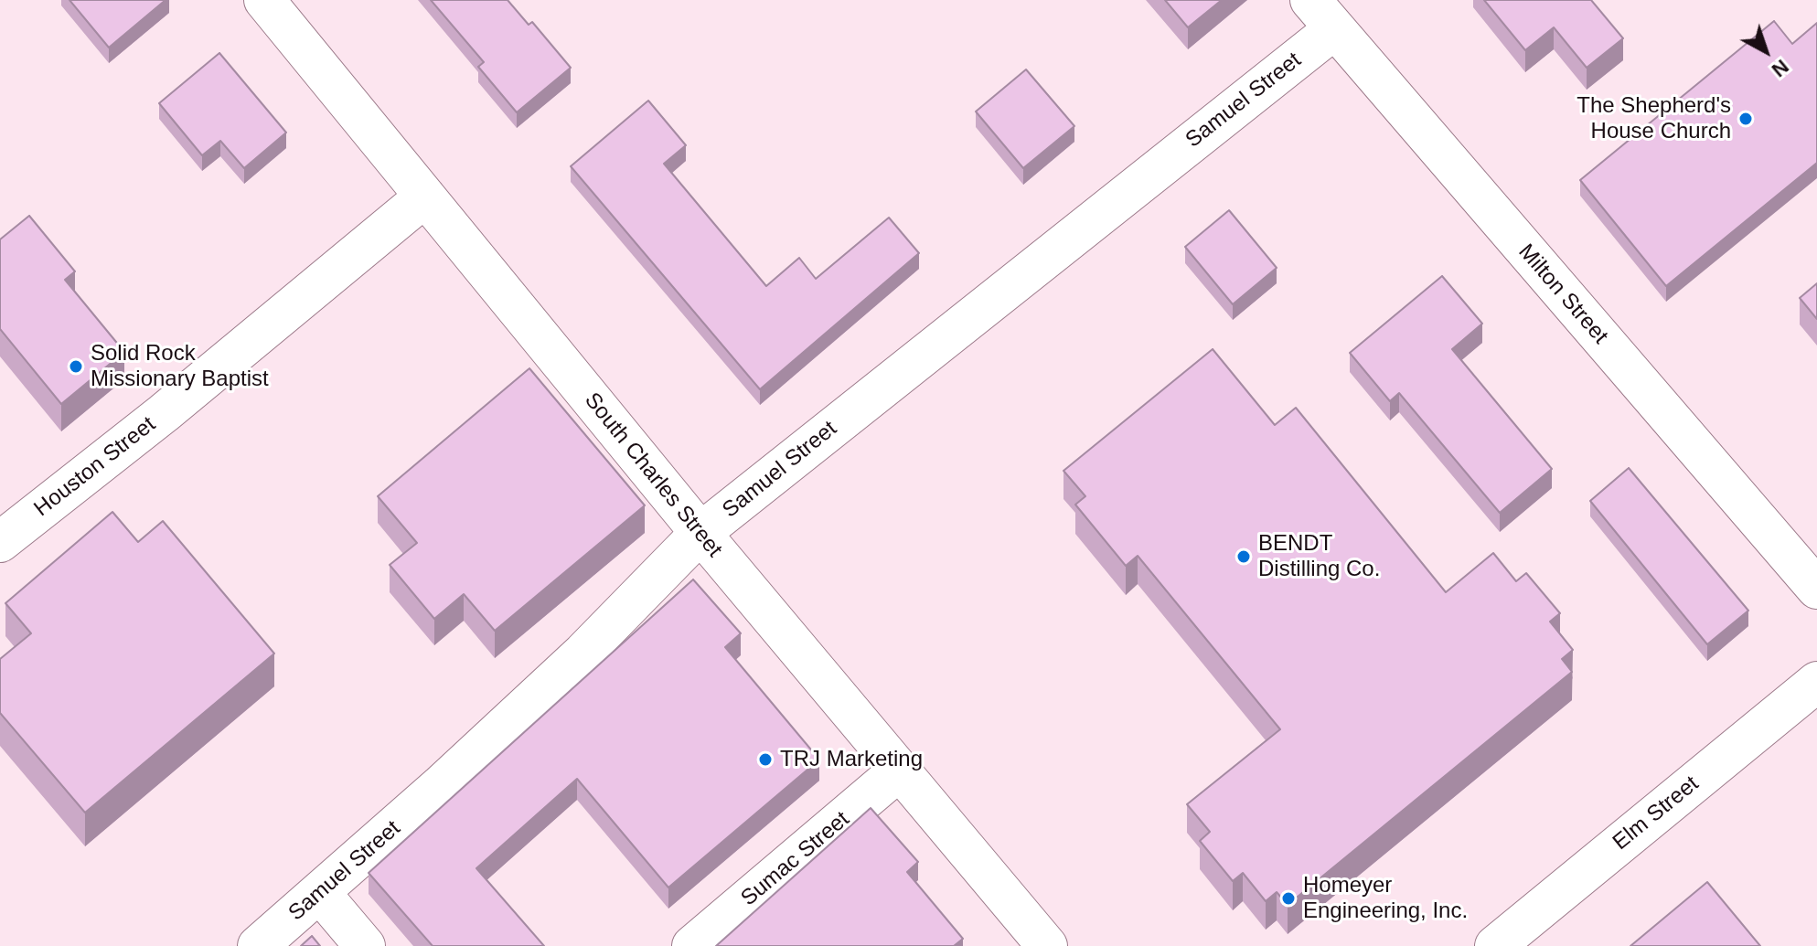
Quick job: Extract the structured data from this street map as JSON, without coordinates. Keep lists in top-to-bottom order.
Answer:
{
  "streets": {
    "street": [
      "Samuel Street",
      "Milton Street",
      "Houston Street",
      "South Charles Street",
      "Elm Street",
      "Sumac Street"
    ]
  },
  "crossings": [
    ["Samuel Street", "Milton Street"],
    ["Samuel Street", "South Charles Street"],
    ["Houston Street", "South Charles Street"],
    ["South Charles Street", "Sumac Street"]
  ],
  "places": [
    "The Shepherd's House Church",
    "Solid Rock Missionary Baptist",
    "BENDT Distilling Co.",
    "TRJ Marketing",
    "Homeyer Engineering, Inc."
  ],
  "north": "bottom right"
}
